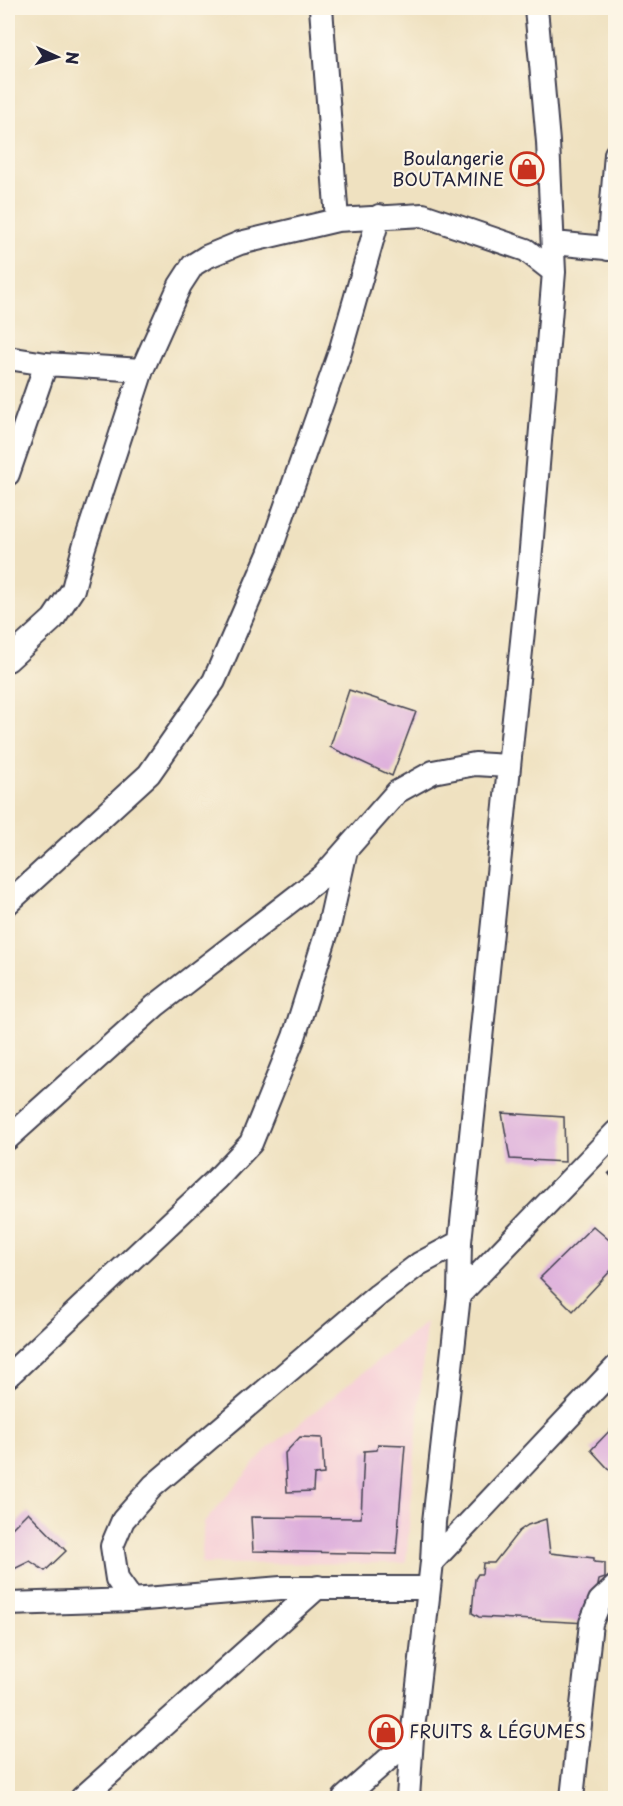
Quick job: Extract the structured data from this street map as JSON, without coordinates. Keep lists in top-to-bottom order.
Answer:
{
  "places": {
    "shop": ["Boulangerie BOUTAMINE", "FRUITS & LÉGUMES"]
  },
  "north": "right"
}
